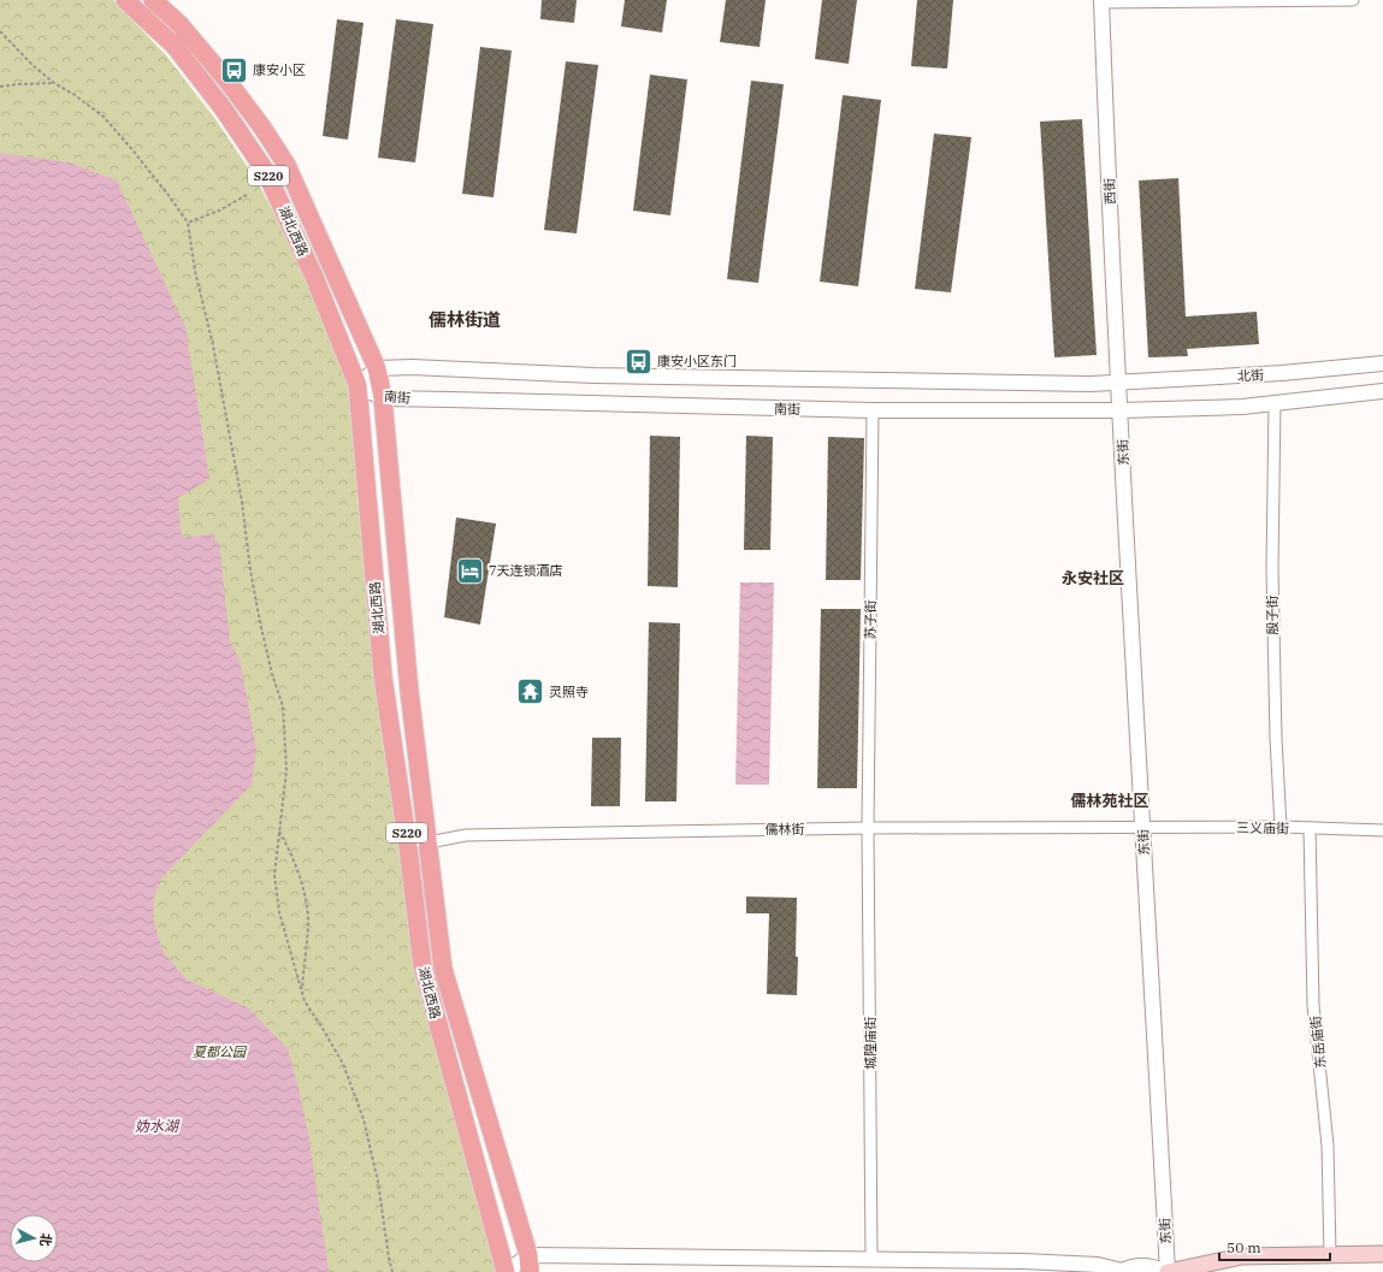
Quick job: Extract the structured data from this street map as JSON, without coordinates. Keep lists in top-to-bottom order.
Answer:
{
  "streets": {
    "main road": ["S220", "湖北西路"],
    "street": [
      "西街",
      "北街",
      "南街",
      "东街",
      "殷子街",
      "苏子街",
      "三义庙街",
      "儒林街",
      "东岳庙街",
      "城隍庙街"
    ]
  },
  "crossings": [
    ["西街", "北街"],
    ["西街", "东街"],
    ["湖北西路", "南街"],
    ["湖北西路", "儒林街"],
    ["北街", "东街"],
    ["南街", "东街"],
    ["南街", "苏子街"],
    ["东街", "三义庙街"],
    ["东街", "儒林街"],
    ["殷子街", "三义庙街"],
    ["苏子街", "儒林街"],
    ["苏子街", "城隍庙街"],
    ["三义庙街", "儒林街"],
    ["三义庙街", "东岳庙街"],
    ["儒林街", "城隍庙街"]
  ],
  "districts": ["儒林街道", "永安社区", "儒林苑社区"],
  "water": ["妫水湖"],
  "parks": ["夏都公园"],
  "places": {
    "bus stop": ["康安小区", "康安小区东门"],
    "hotel": ["7天连锁酒店"],
    "temple": ["灵照寺"]
  },
  "scale_bar": "50 m",
  "north": "right"
}
